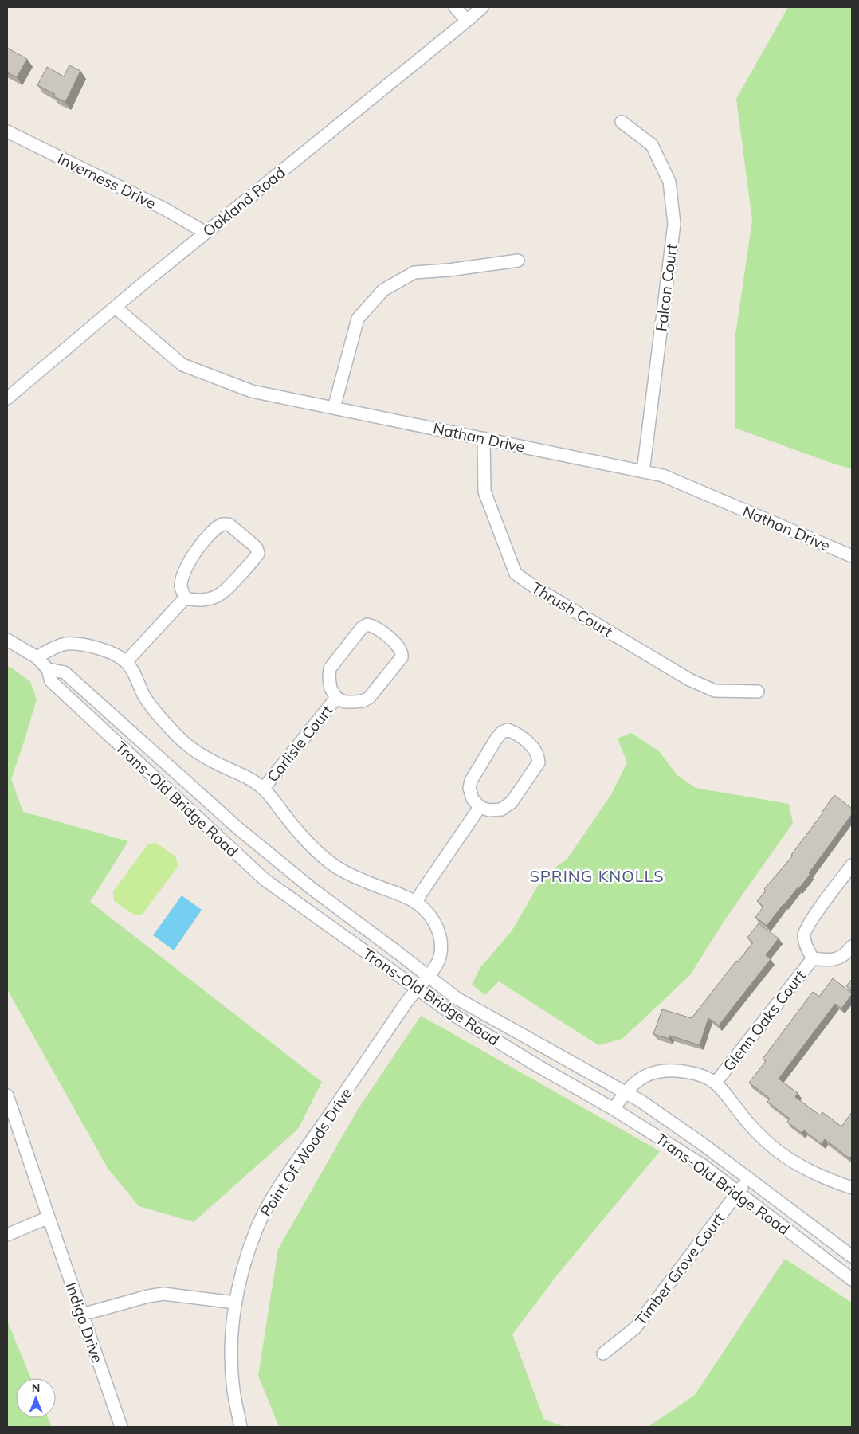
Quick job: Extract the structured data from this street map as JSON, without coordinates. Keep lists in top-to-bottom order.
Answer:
{
  "streets": {
    "street": [
      "Inverness Drive",
      "Oakland Road",
      "Falcon Court",
      "Nathan Drive",
      "Thrush Court",
      "Carlisle Court",
      "Trans-Old Bridge Road",
      "Glenn Oaks Court",
      "Point Of Woods Drive",
      "Timber Grove Court",
      "Indigo Drive"
    ]
  },
  "crossings": [
    ["Inverness Drive", "Oakland Road"],
    ["Oakland Road", "Nathan Drive"],
    ["Falcon Court", "Nathan Drive"],
    ["Nathan Drive", "Thrush Court"],
    ["Carlisle Court", "Trans-Old Bridge Road"],
    ["Carlisle Court", "Point Of Woods Drive"],
    ["Trans-Old Bridge Road", "Glenn Oaks Court"],
    ["Trans-Old Bridge Road", "Point Of Woods Drive"],
    ["Trans-Old Bridge Road", "Timber Grove Court"]
  ],
  "districts": ["SPRING KNOLLS"],
  "north": "top"
}
